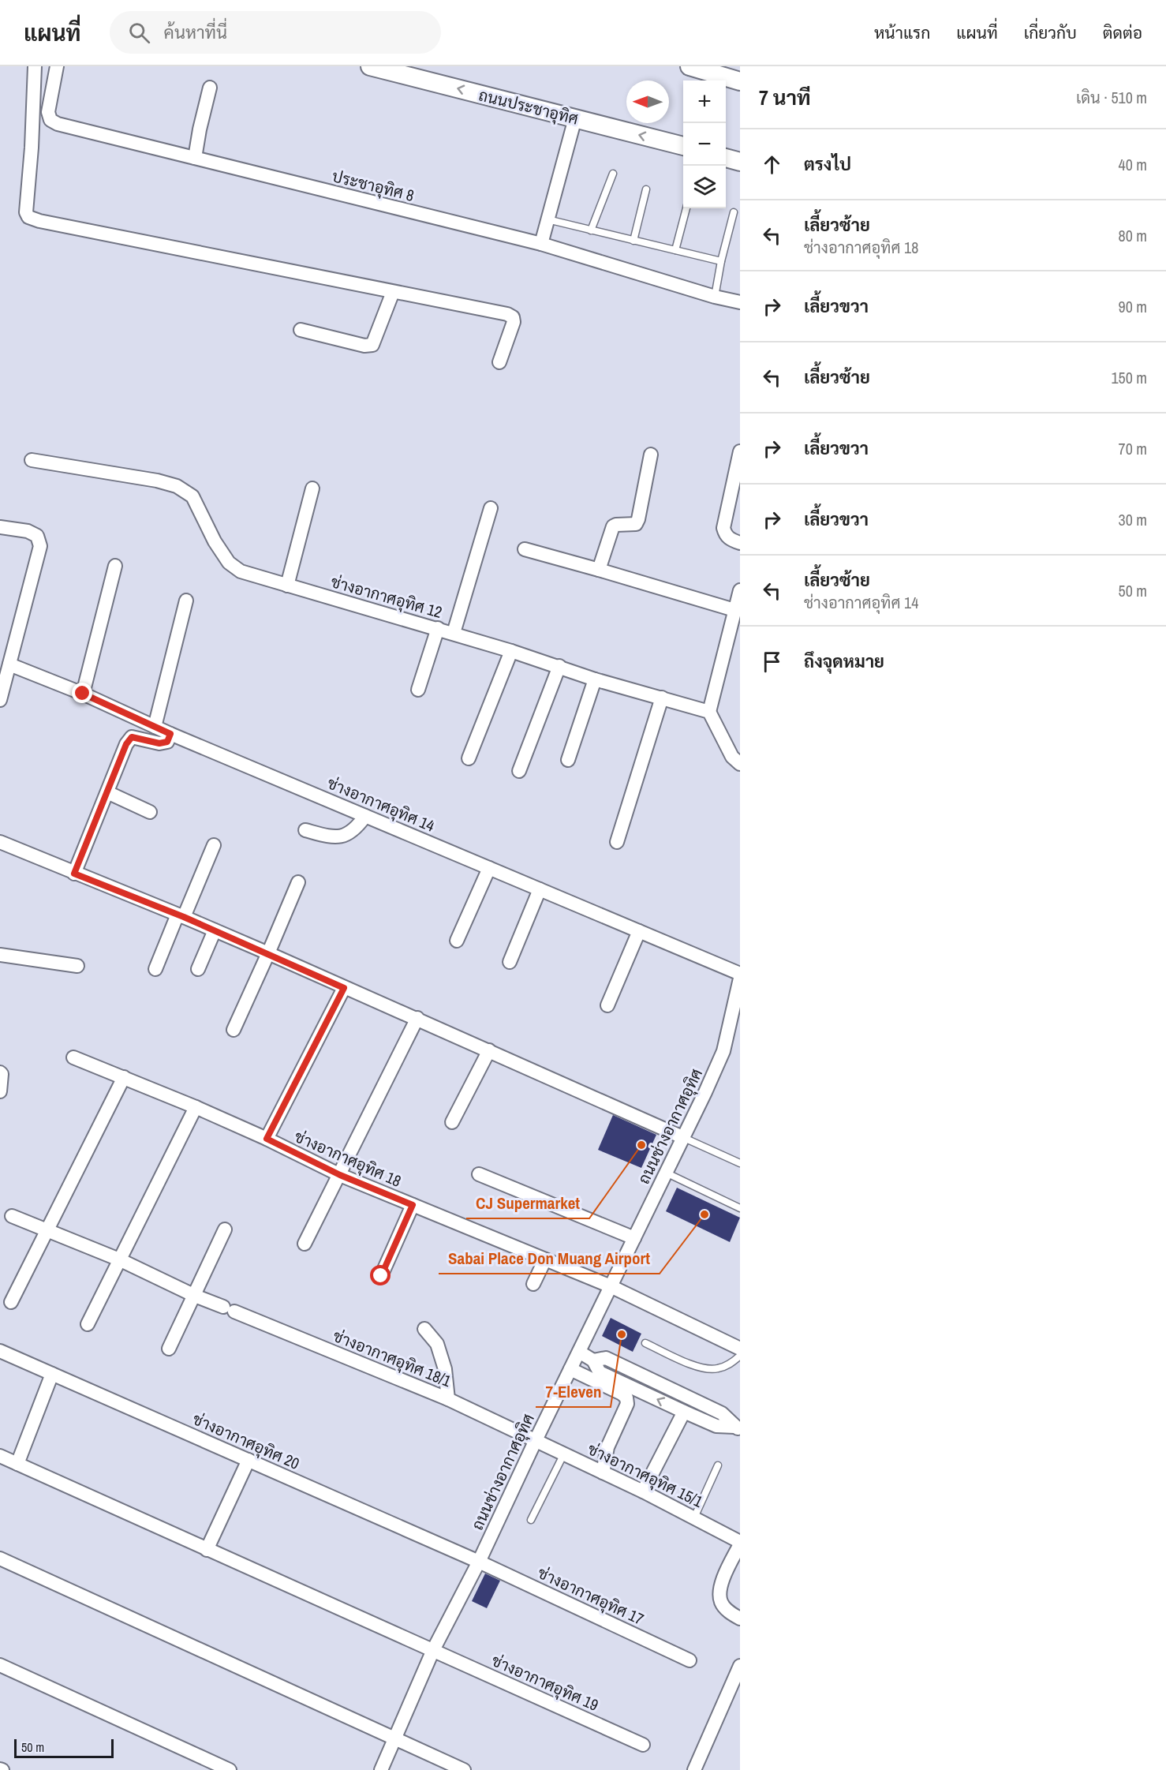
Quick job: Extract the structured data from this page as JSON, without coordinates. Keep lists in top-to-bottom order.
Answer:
{
  "streets": {
    "street": [
      "ถนนประชาอุทิศ",
      "ประชาอุทิศ 8",
      "ช่างอากาศอุทิศ 12",
      "ช่างอากาศอุทิศ 14",
      "ถนนช่างอากาศอุทิศ",
      "ช่างอากาศอุทิศ 18",
      "ช่างอากาศอุทิศ 18/1",
      "ช่างอากาศอุทิศ 20",
      "ช่างอากาศอุทิศ 15/1",
      "ช่างอากาศอุทิศ 17",
      "ช่างอากาศอุทิศ 19"
    ]
  },
  "crossings": [
    ["ช่างอากาศอุทิศ 14", "ถนนช่างอากาศอุทิศ"],
    ["ถนนช่างอากาศอุทิศ", "ช่างอากาศอุทิศ 18"],
    ["ถนนช่างอากาศอุทิศ", "ช่างอากาศอุทิศ 18/1"],
    ["ถนนช่างอากาศอุทิศ", "ช่างอากาศอุทิศ 20"],
    ["ถนนช่างอากาศอุทิศ", "ช่างอากาศอุทิศ 15/1"],
    ["ถนนช่างอากาศอุทิศ", "ช่างอากาศอุทิศ 17"],
    ["ถนนช่างอากาศอุทิศ", "ช่างอากาศอุทิศ 19"],
    ["ช่างอากาศอุทิศ 18/1", "ช่างอากาศอุทิศ 15/1"],
    ["ช่างอากาศอุทิศ 20", "ช่างอากาศอุทิศ 17"]
  ],
  "one_way": ["ถนนประชาอุทิศ"],
  "places": ["CJ Supermarket", "Sabai Place Don Muang Airport", "7-Eleven"],
  "scale_bar": "50 m",
  "north": "left",
  "page": {
    "header": "แผนที่",
    "search": "ค้นหาที่นี่",
    "nav": [
      "หน้าแรก",
      "แผนที่",
      "เกี่ยวกับ",
      "ติดต่อ"
    ],
    "heading": ["7 นาที", "เดิน · 510 m"],
    "map_buttons": ["+", "−"],
    "list": [
      ["ตรงไป", "40 m"],
      ["เลี้ยวซ้าย", "ช่างอากาศอุทิศ 18", "80 m"],
      ["เลี้ยวขวา", "90 m"],
      ["เลี้ยวซ้าย", "150 m"],
      ["เลี้ยวขวา", "70 m"],
      ["เลี้ยวขวา", "30 m"],
      ["เลี้ยวซ้าย", "ช่างอากาศอุทิศ 14", "50 m"],
      "ถึงจุดหมาย"
    ],
    "scale": "50 m"
  }
}
